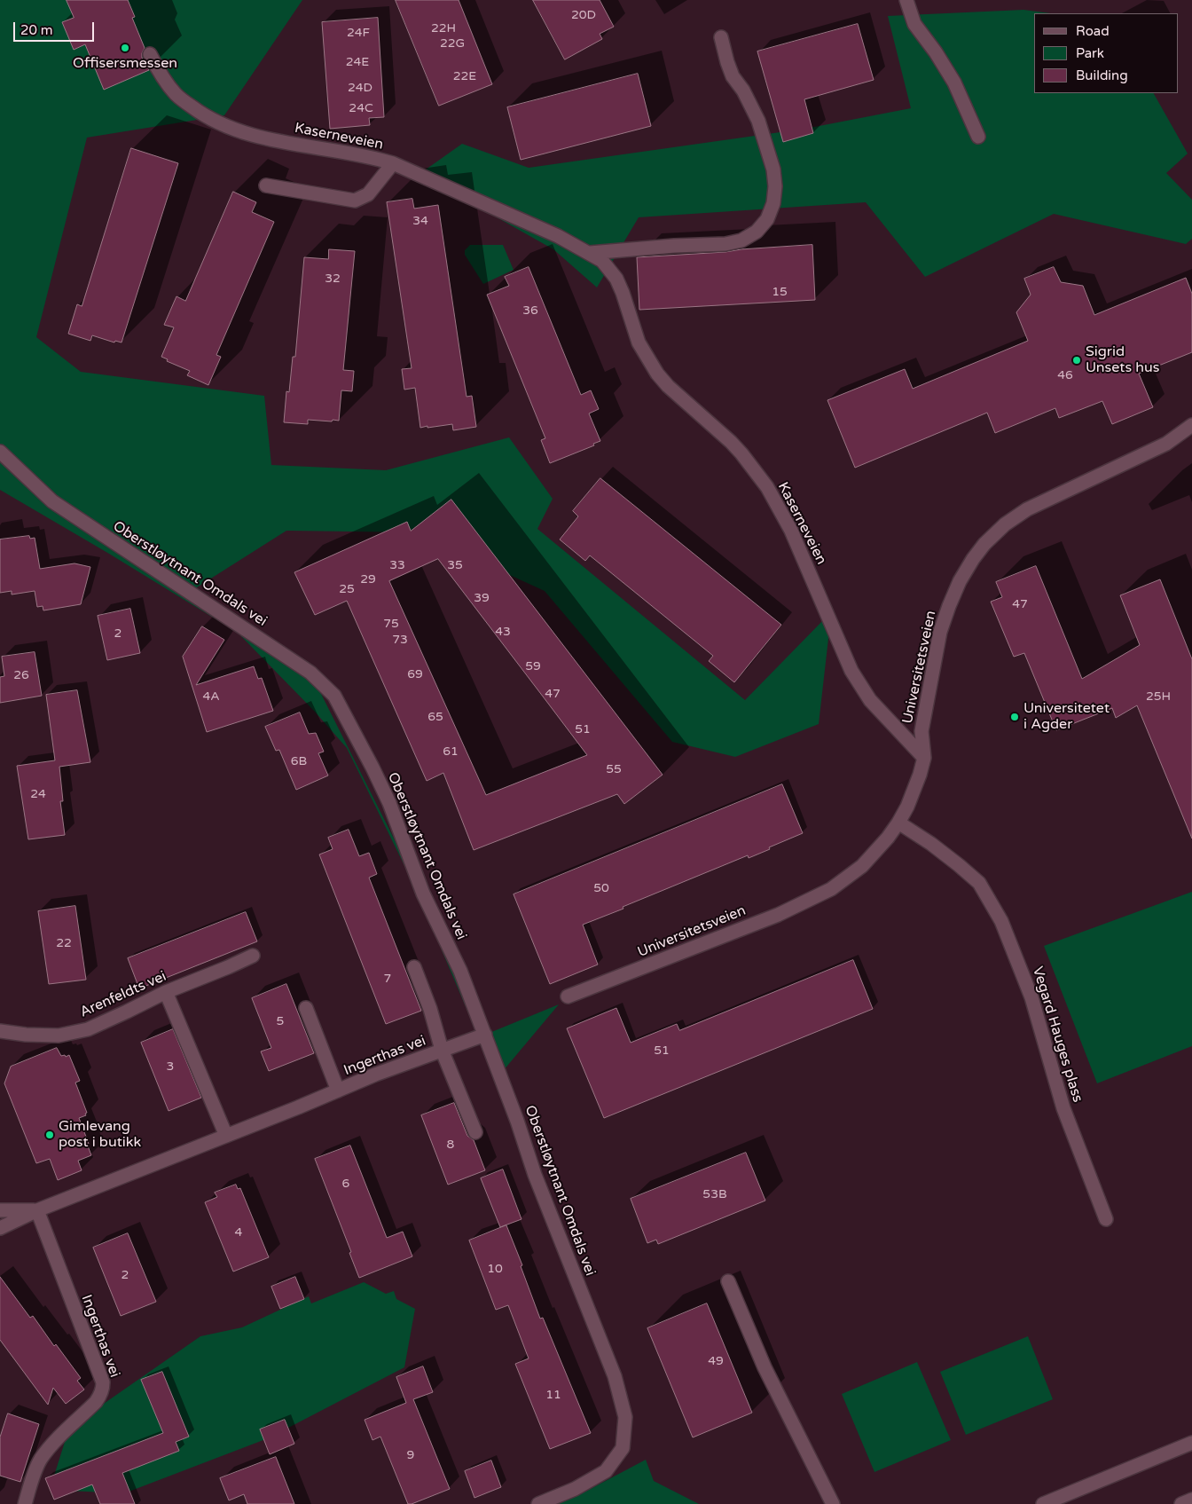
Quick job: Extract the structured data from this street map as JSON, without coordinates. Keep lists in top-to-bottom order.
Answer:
{
  "streets": {
    "street": [
      "Kaserneveien",
      "Oberstløytnant Omdals vei",
      "Universitetsveien",
      "Arenfeldts vei",
      "Vegard Hauges plass",
      "Ingerthas vei"
    ]
  },
  "crossings": [
    ["Kaserneveien", "Universitetsveien"],
    ["Oberstløytnant Omdals vei", "Ingerthas vei"],
    ["Universitetsveien", "Vegard Hauges plass"]
  ],
  "places": [
    "Offisersmessen",
    "Sigrid Unsets hus",
    "Universitetet i Agder",
    "Gimlevang post i butikk"
  ],
  "house_numbers": [
    "20D",
    "22H",
    "24F",
    "22G",
    "24E",
    "22E",
    "24D",
    "24C",
    "34",
    "32",
    "15",
    "36",
    "46",
    "33",
    "35",
    "29",
    "25",
    "39",
    "47",
    "75",
    "43",
    "2",
    "73",
    "59",
    "69",
    "26",
    "47",
    "4A",
    "25H",
    "65",
    "51",
    "61",
    "6B",
    "55",
    "24",
    "50",
    "22",
    "7",
    "5",
    "51",
    "3",
    "8",
    "6",
    "53B",
    "4",
    "10",
    "2",
    "49",
    "11",
    "9"
  ],
  "legend": ["Road", "Park", "Building"],
  "scale_bar": "20 m"
}
